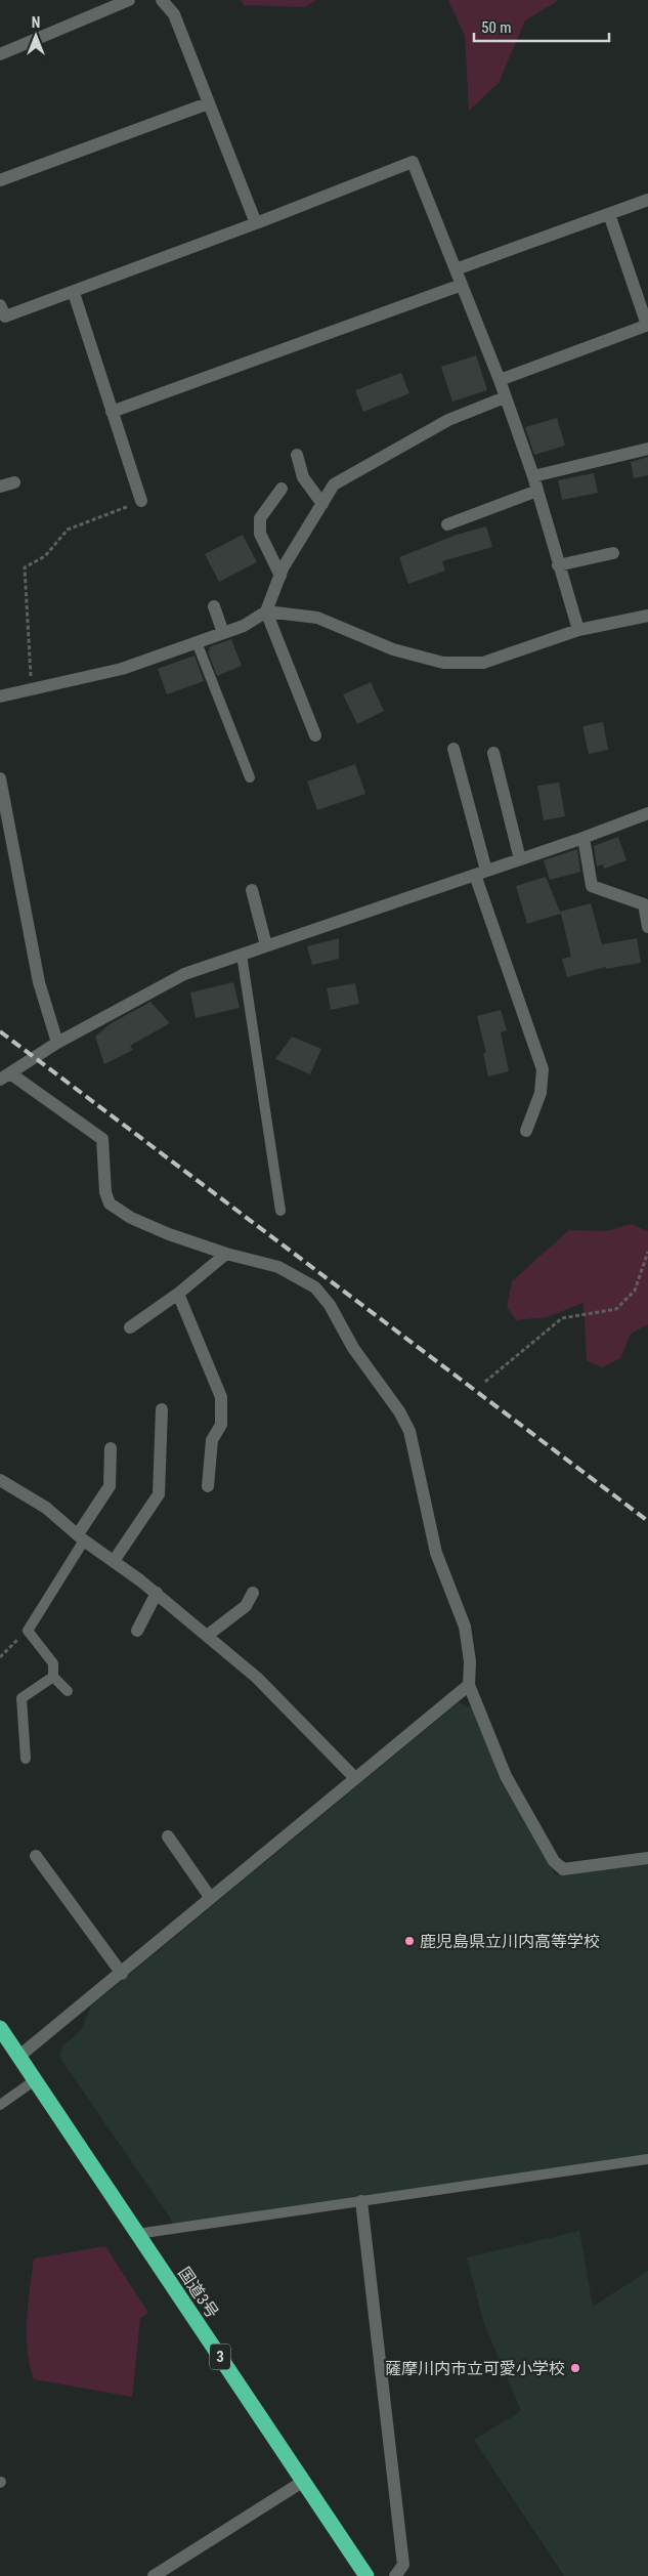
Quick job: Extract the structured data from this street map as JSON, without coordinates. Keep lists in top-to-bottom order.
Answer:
{
  "streets": {
    "highway": ["国道3号", "3"]
  },
  "places": ["鹿児島県立川内高等学校", "薩摩川内市立可愛小学校"],
  "scale_bar": "50 m",
  "north": "top"
}
